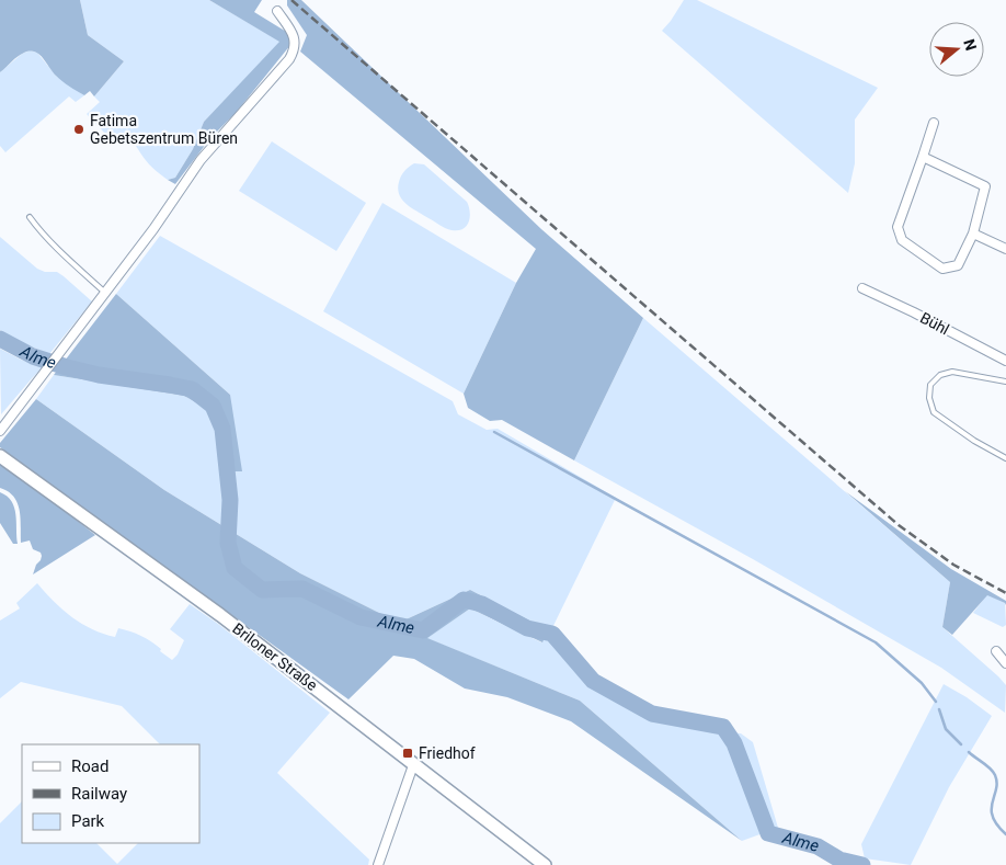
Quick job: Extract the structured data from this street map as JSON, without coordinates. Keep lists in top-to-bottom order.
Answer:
{
  "streets": {
    "main road": ["Briloner Straße"],
    "street": ["Bühl"]
  },
  "water": ["Alme"],
  "places": {
    "other": ["Fatima Gebetszentrum Büren"],
    "transit": ["Friedhof"]
  },
  "legend": ["Road", "Railway", "Park"],
  "north": "right"
}
